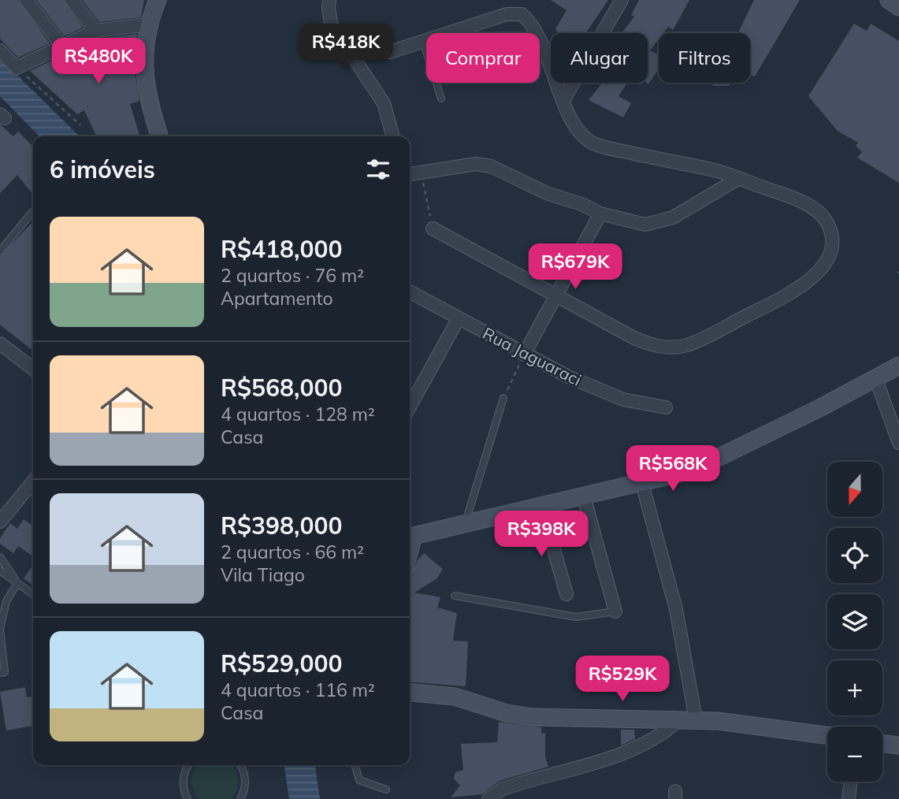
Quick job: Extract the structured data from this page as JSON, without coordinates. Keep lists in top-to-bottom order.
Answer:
{
  "streets": {
    "street": ["Rua Jaguaraci"]
  },
  "north": "bottom",
  "page": {
    "price": [
      "R$418K",
      "R$480K",
      "R$679K",
      "R$568K",
      "R$398K",
      "R$529K"
    ],
    "chip": ["Comprar", "Alugar", "Filtros"],
    "heading": "6 imóveis",
    "list": [
      {
        "name": "R$418,000",
        "note": "2 quartos · 76 m² · Apartamento"
      },
      {
        "name": "R$568,000",
        "note": "4 quartos · 128 m² · Casa"
      },
      {
        "name": "R$398,000",
        "note": "2 quartos · 66 m² · Vila Tiago"
      },
      {
        "name": "R$529,000",
        "note": "4 quartos · 116 m² · Casa"
      }
    ],
    "map_buttons": ["+", "−"]
  }
}
